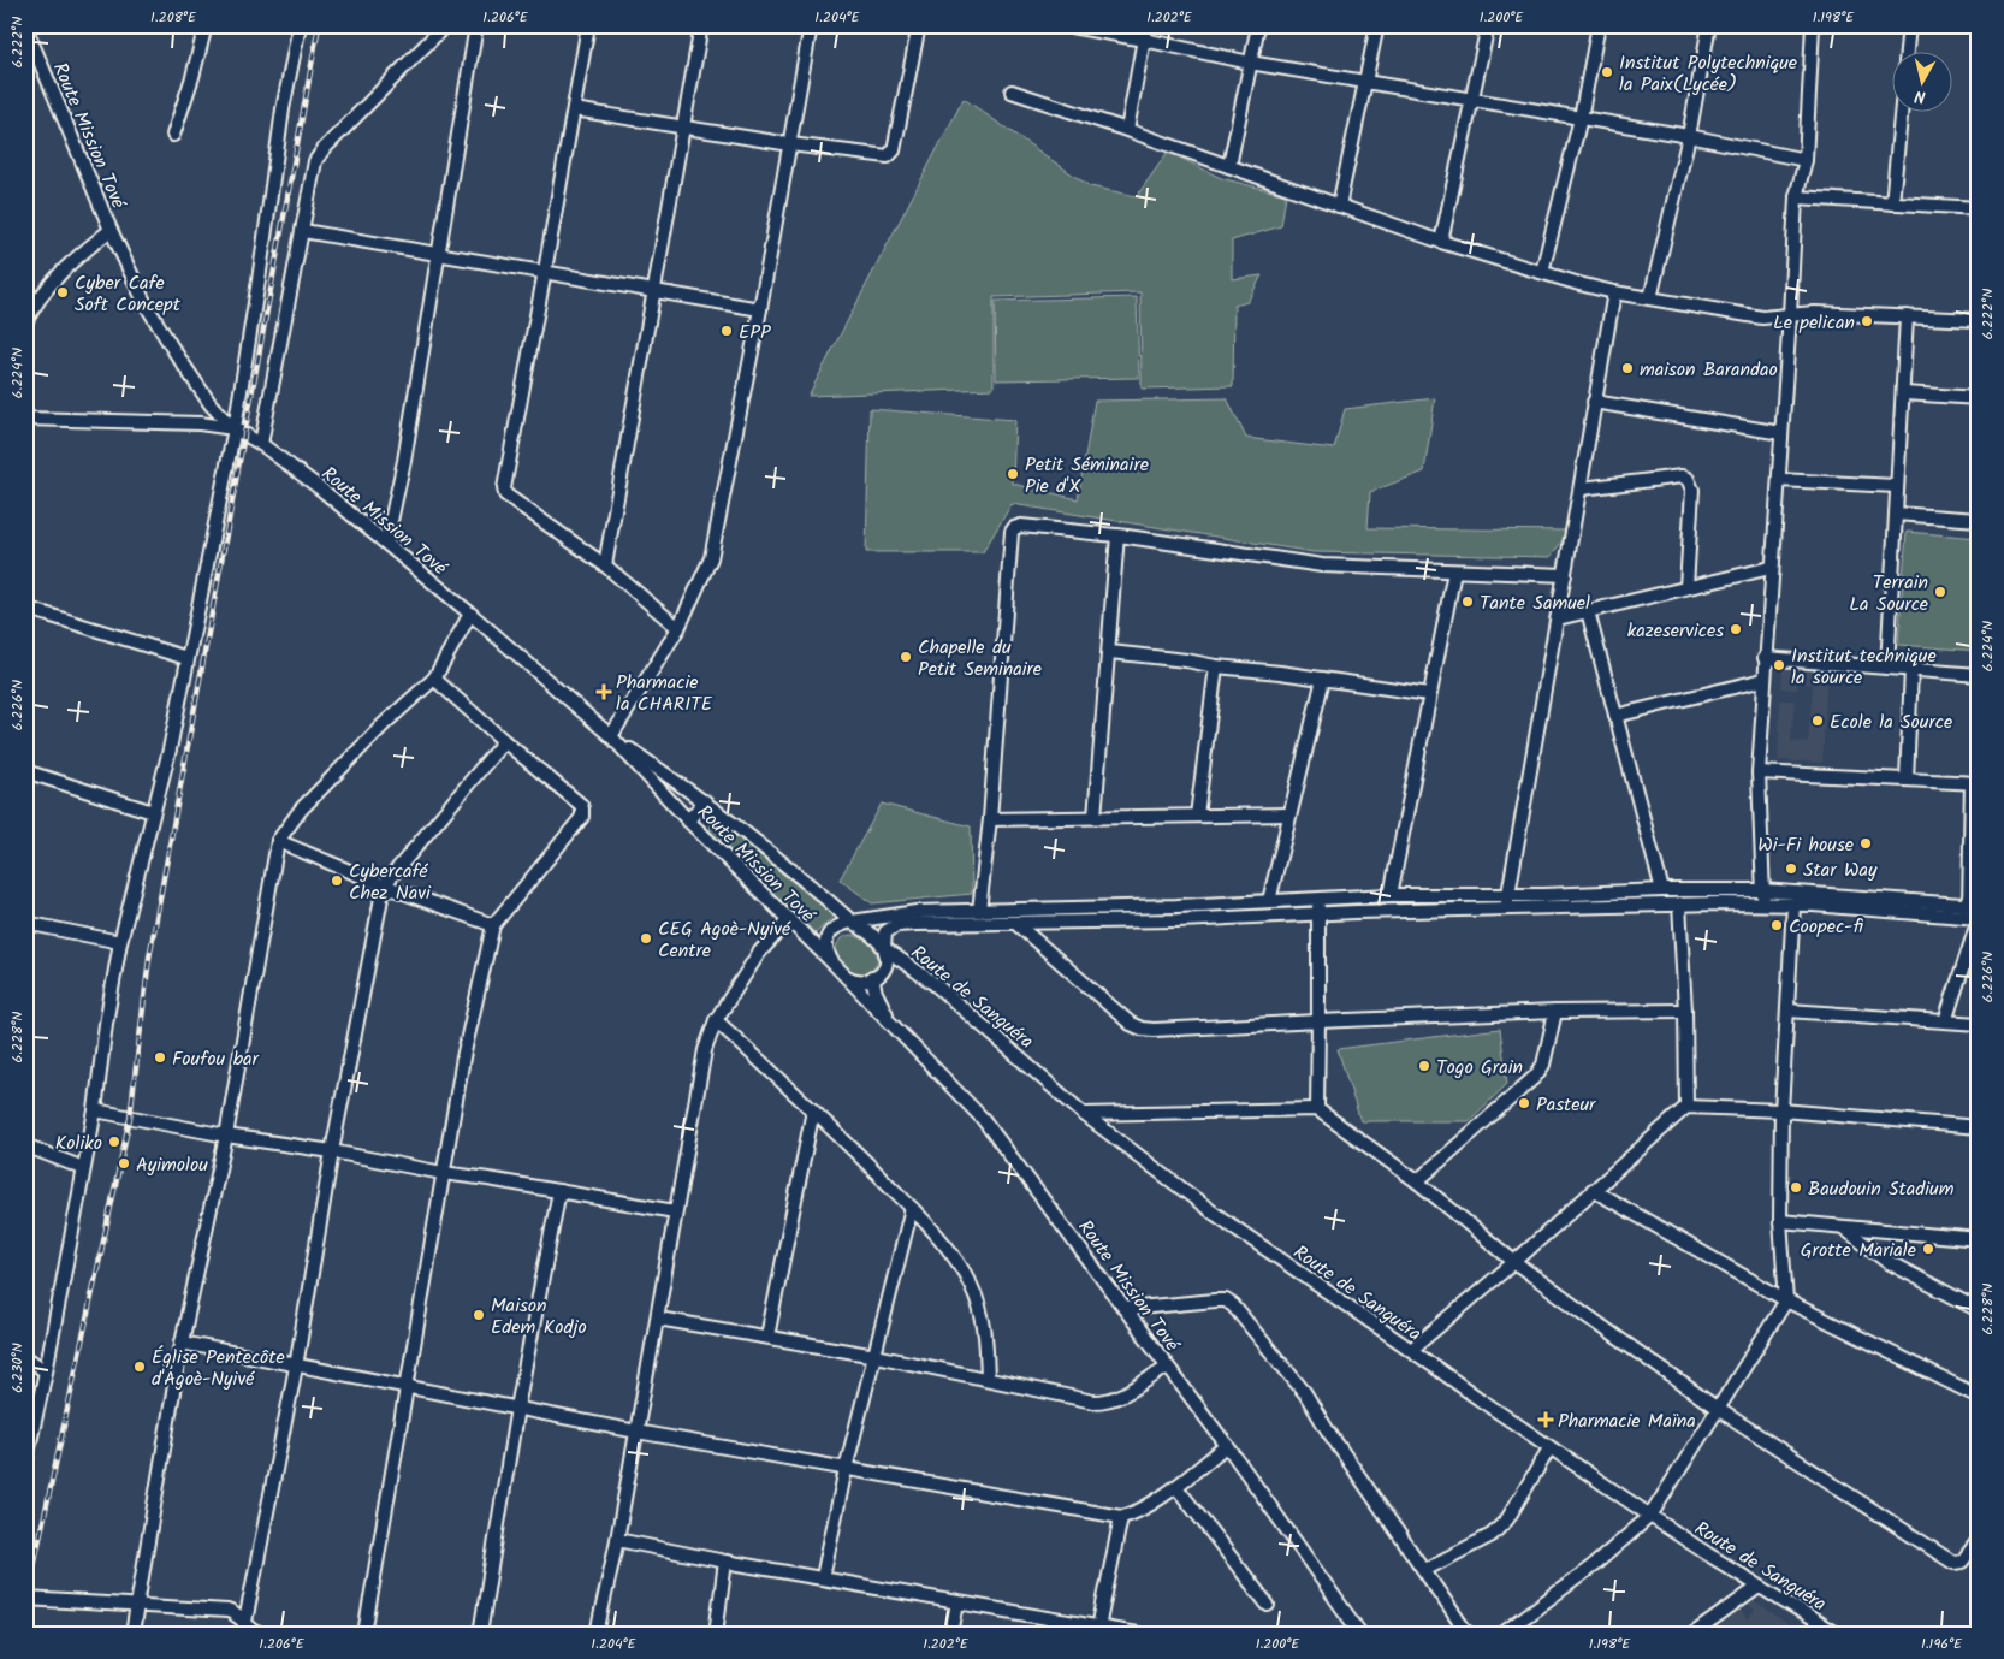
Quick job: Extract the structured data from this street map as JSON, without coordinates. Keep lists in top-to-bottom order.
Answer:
{
  "streets": {
    "street": ["Route Mission Tové", "Route de Sanguéra"]
  },
  "places": {
    "other": [
      "Institut Polytechnique la Paix(Lycée)",
      "Cyber Cafe Soft Concept",
      "Le pelican",
      "EPP",
      "maison Barandao",
      "Petit Séminaire Pie d'X",
      "Terrain La Source",
      "Tante Samuel",
      "kazeservices",
      "Chapelle du Petit Seminaire",
      "Institut technique la source",
      "Ecole la Source",
      "Wi-Fi house",
      "Star Way",
      "Cybercafé Chez Navi",
      "Coopec-fi",
      "CEG Agoè-Nyivé Centre",
      "Foufou bar",
      "Togo Grain",
      "Pasteur",
      "Koliko",
      "Ayimolou",
      "Baudouin Stadium",
      "Grotte Mariale",
      "Maison Edem Kodjo",
      "Église Pentecôte d'Agoè-Nyivé"
    ],
    "health": ["Pharmacie la CHARITE", "Pharmacie Maïna"]
  },
  "north": "bottom",
  "coordinates": [
    "1.208°E",
    "1.206°E",
    "1.204°E",
    "1.202°E",
    "1.200°E",
    "1.198°E",
    "6.222°N",
    "6.224°N",
    "6.226°N",
    "6.228°N",
    "6.230°N",
    "1.196°E"
  ]
}
